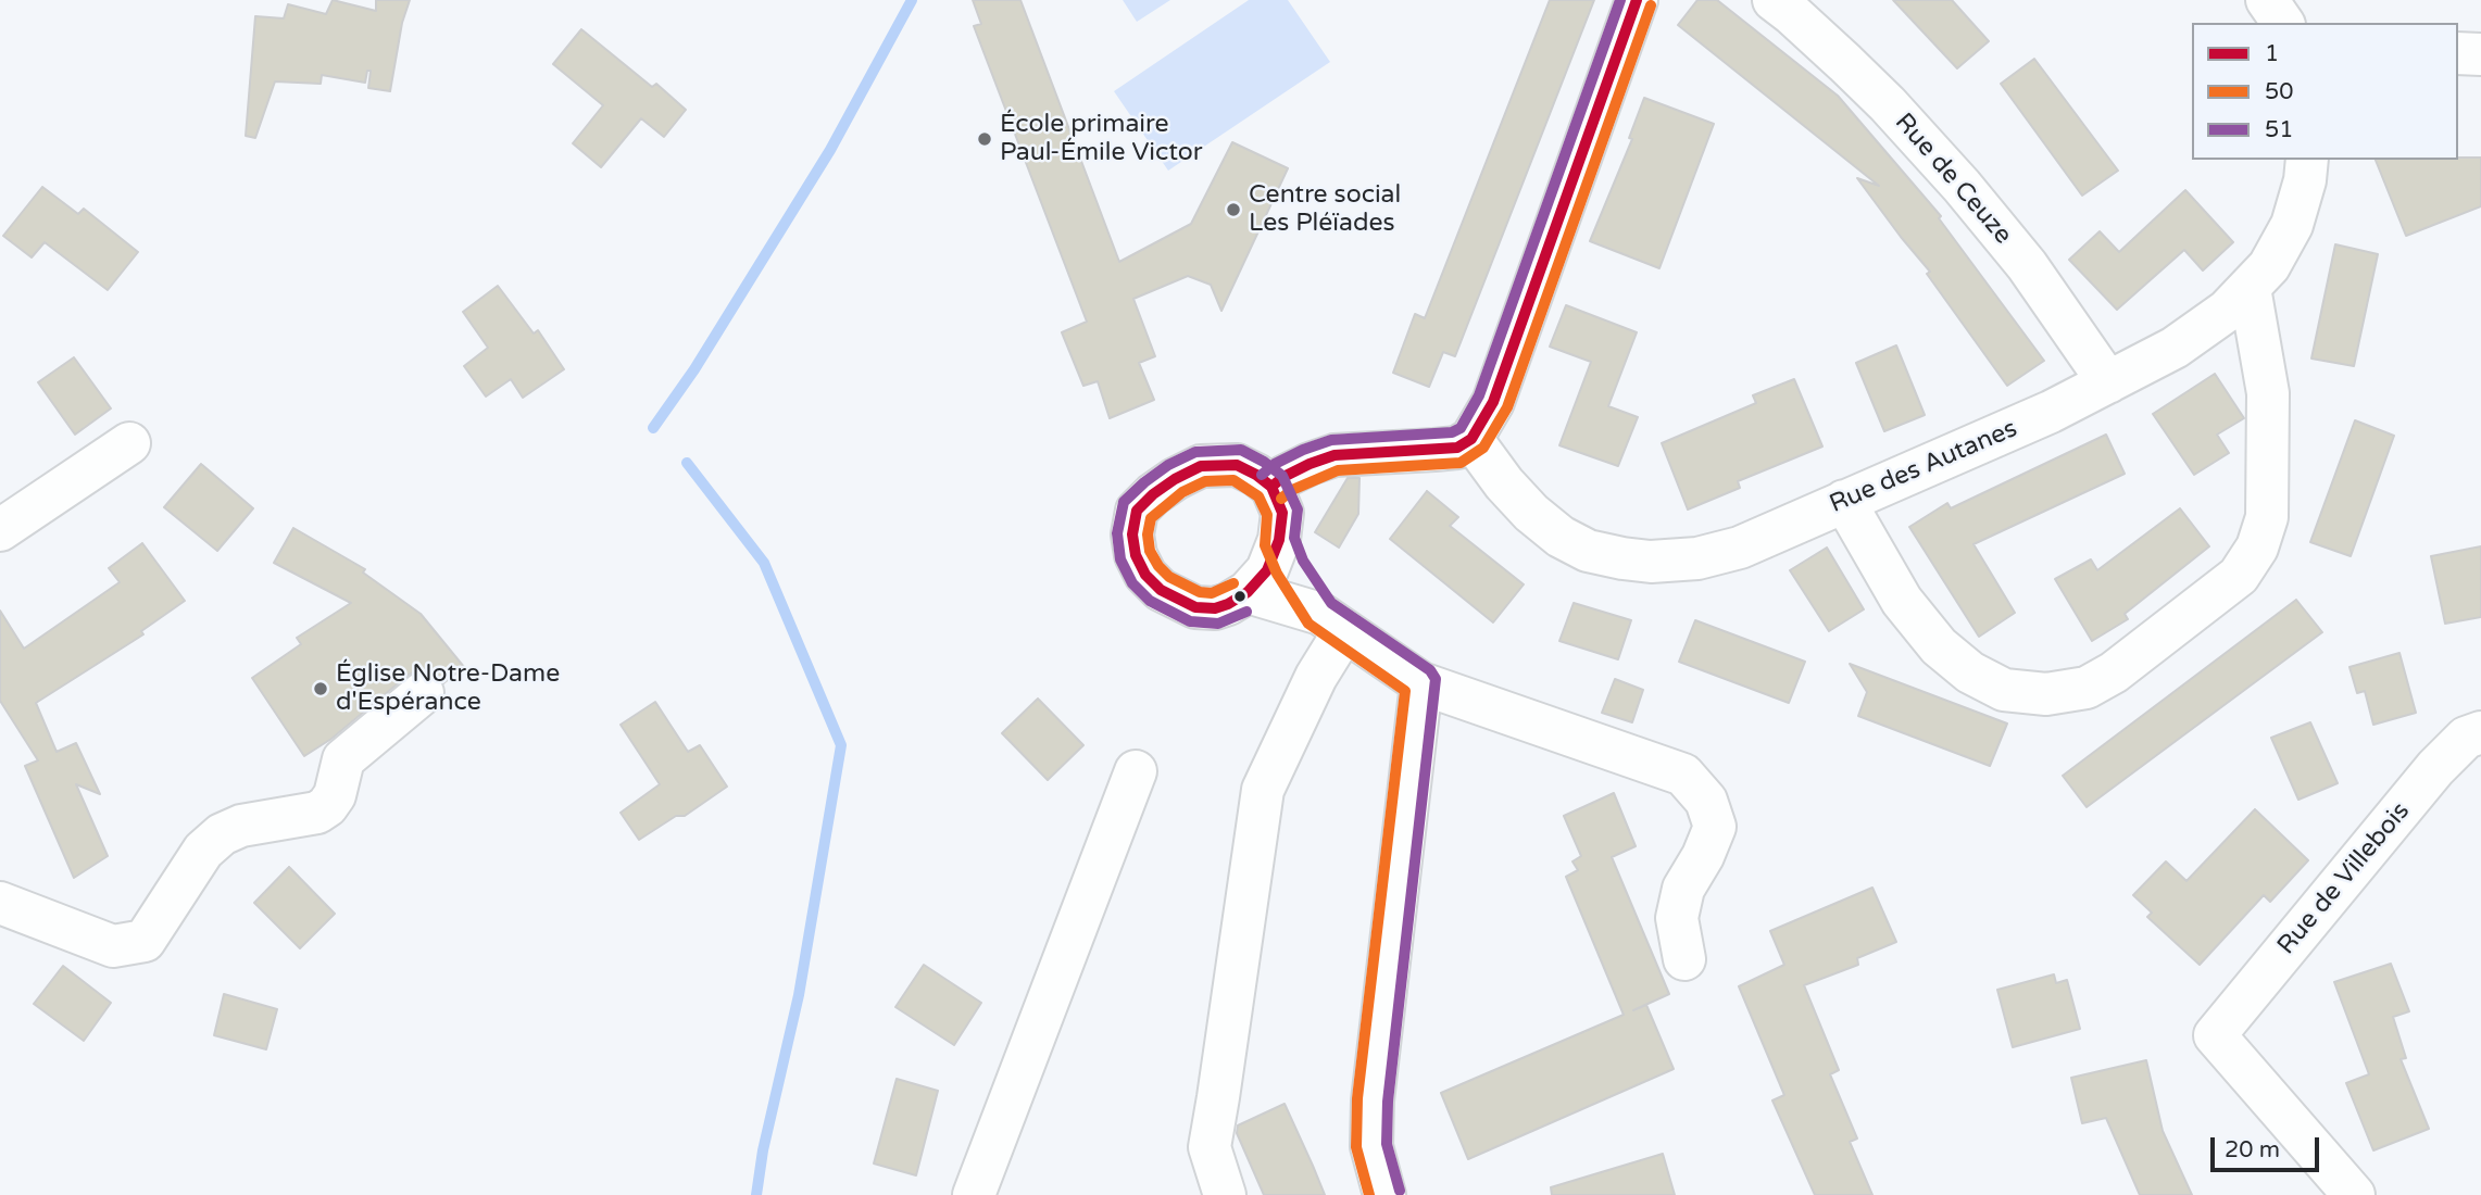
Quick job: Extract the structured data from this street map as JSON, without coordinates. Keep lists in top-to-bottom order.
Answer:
{
  "streets": {
    "street": ["Rue de Ceuze", "Rue des Autanes", "Rue de Villebois"]
  },
  "crossings": [
    ["Rue de Ceuze", "Rue des Autanes"]
  ],
  "places": ["École primaire Paul-Émile Victor", "Centre social Les Pléïades", "Église Notre-Dame d'Espérance"],
  "lines": ["transit line 1", "transit line 51", "transit line 50"],
  "legend": ["1", "50", "51"],
  "scale_bar": "20 m"
}
